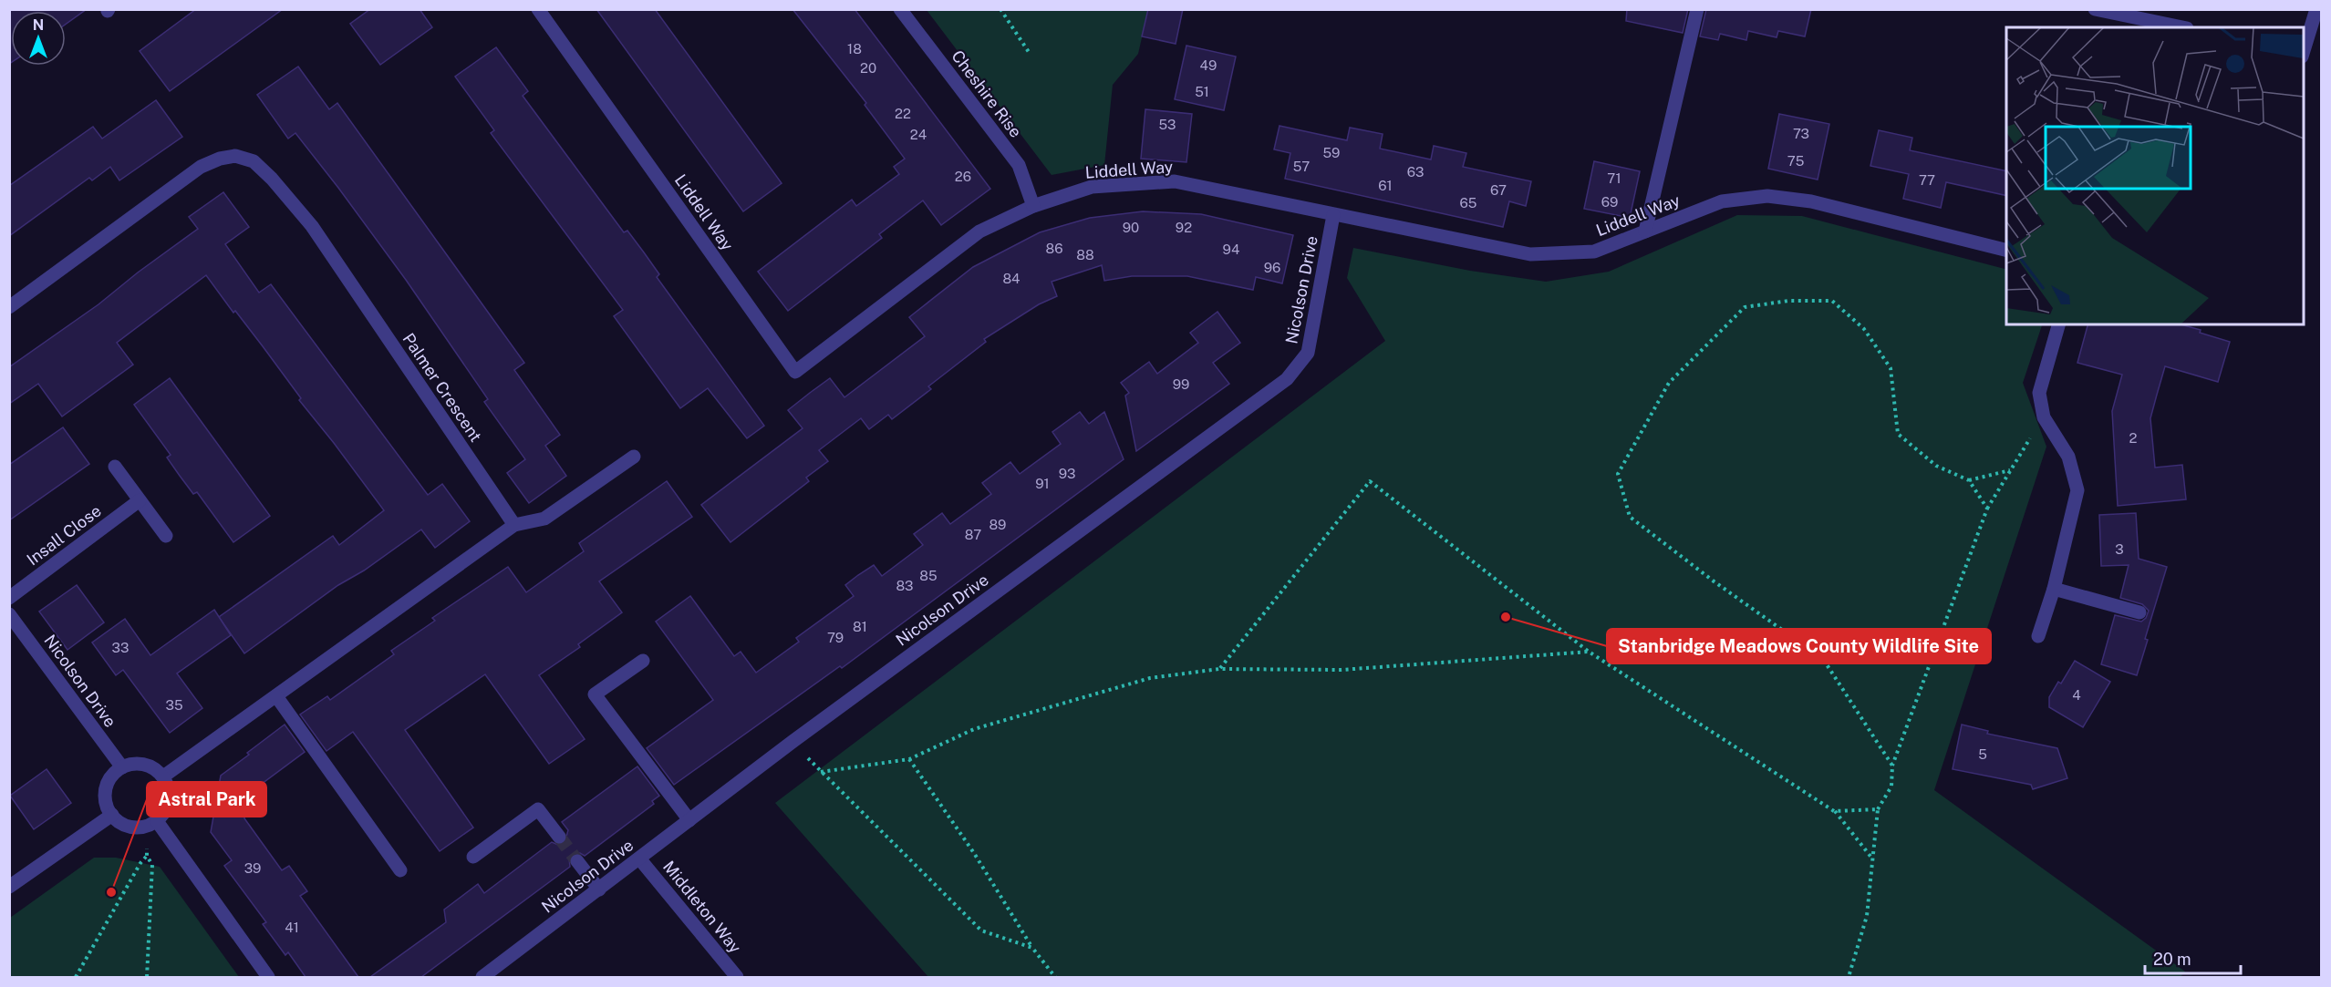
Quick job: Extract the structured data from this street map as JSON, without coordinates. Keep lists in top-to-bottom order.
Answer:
{
  "streets": {
    "street": [
      "Cheshire Rise",
      "Liddell Way",
      "Nicolson Drive",
      "Palmer Crescent",
      "Insall Close",
      "Middleton Way"
    ]
  },
  "crossings": [
    ["Cheshire Rise", "Liddell Way"],
    ["Liddell Way", "Nicolson Drive"],
    ["Nicolson Drive", "Middleton Way"]
  ],
  "places": ["Stanbridge Meadows County Wildlife Site", "Astral Park"],
  "house_numbers": [
    "18",
    "49",
    "20",
    "51",
    "22",
    "53",
    "73",
    "24",
    "59",
    "75",
    "57",
    "63",
    "26",
    "71",
    "77",
    "61",
    "67",
    "69",
    "65",
    "90",
    "92",
    "86",
    "94",
    "88",
    "96",
    "84",
    "99",
    "2",
    "93",
    "91",
    "89",
    "87",
    "3",
    "85",
    "83",
    "81",
    "79",
    "33",
    "4",
    "35",
    "5",
    "39",
    "41"
  ],
  "scale_bar": "20 m",
  "north": "top"
}
